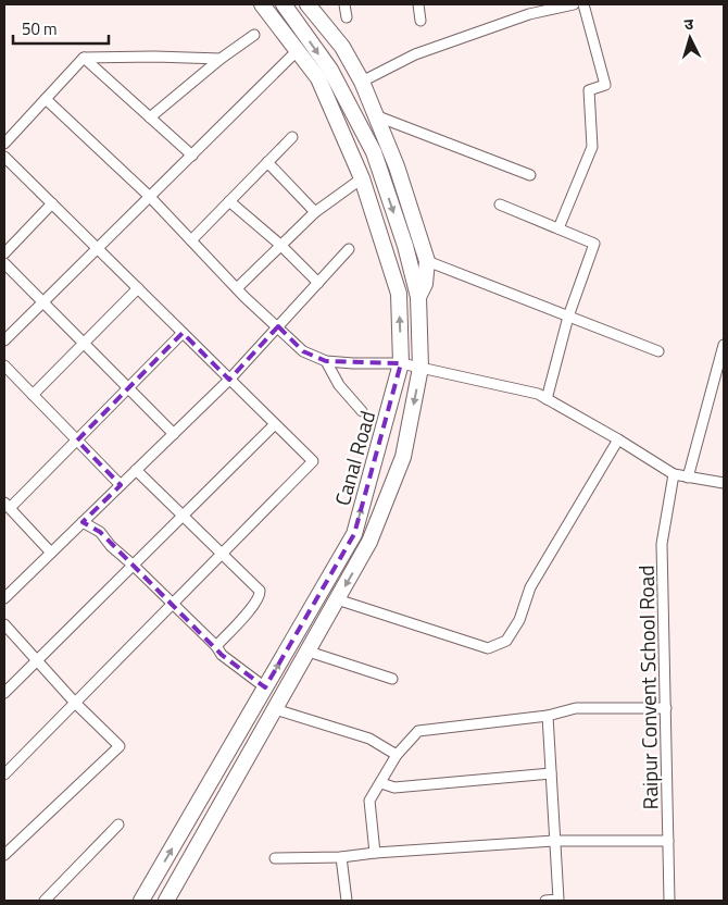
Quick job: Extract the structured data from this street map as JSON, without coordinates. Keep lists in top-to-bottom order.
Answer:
{
  "streets": {
    "main road": ["Canal Road"],
    "street": ["Raipur Convent School Road"]
  },
  "scale_bar": "50 m",
  "north": "top"
}
